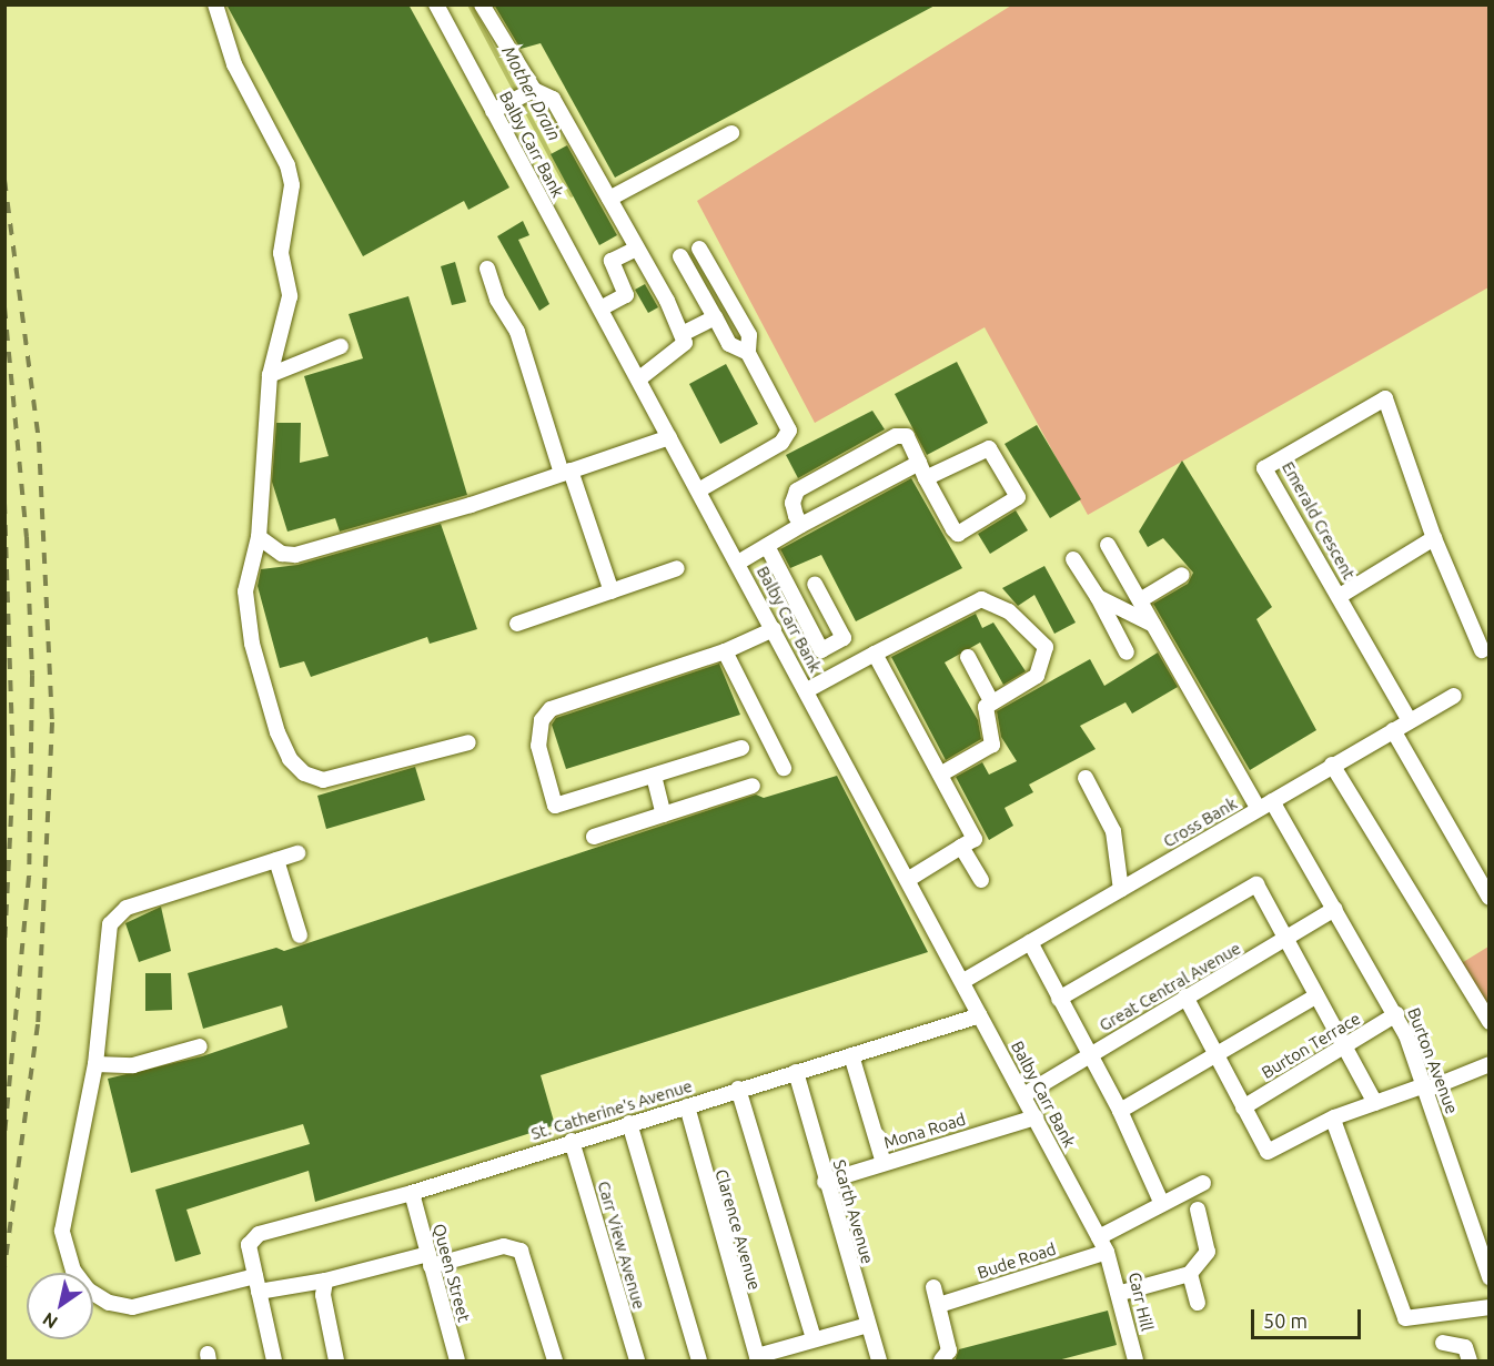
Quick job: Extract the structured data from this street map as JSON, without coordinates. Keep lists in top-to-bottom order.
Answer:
{
  "streets": {
    "street": [
      "Balby Carr Bank",
      "Emerald Crescent",
      "Cross Bank",
      "Great Central Avenue",
      "Burton Terrace",
      "Burton Avenue",
      "St. Catherine's Avenue",
      "Mona Road",
      "Scarth Avenue",
      "Clarence Avenue",
      "Carr View Avenue",
      "Bude Road",
      "Queen Street",
      "Carr Hill"
    ]
  },
  "crossings": [
    ["Balby Carr Bank", "Cross Bank"],
    ["Balby Carr Bank", "Great Central Avenue"],
    ["Balby Carr Bank", "St. Catherine's Avenue"],
    ["Balby Carr Bank", "Mona Road"],
    ["Balby Carr Bank", "Bude Road"],
    ["Balby Carr Bank", "Carr Hill"],
    ["Emerald Crescent", "Cross Bank"],
    ["Cross Bank", "Burton Avenue"],
    ["Great Central Avenue", "Burton Avenue"],
    ["Burton Terrace", "Burton Avenue"],
    ["St. Catherine's Avenue", "Scarth Avenue"],
    ["St. Catherine's Avenue", "Clarence Avenue"],
    ["St. Catherine's Avenue", "Carr View Avenue"],
    ["St. Catherine's Avenue", "Queen Street"],
    ["Mona Road", "Scarth Avenue"],
    ["Bude Road", "Carr Hill"]
  ],
  "water": ["Mother Drain"],
  "scale_bar": "50 m",
  "north": "bottom left"
}
